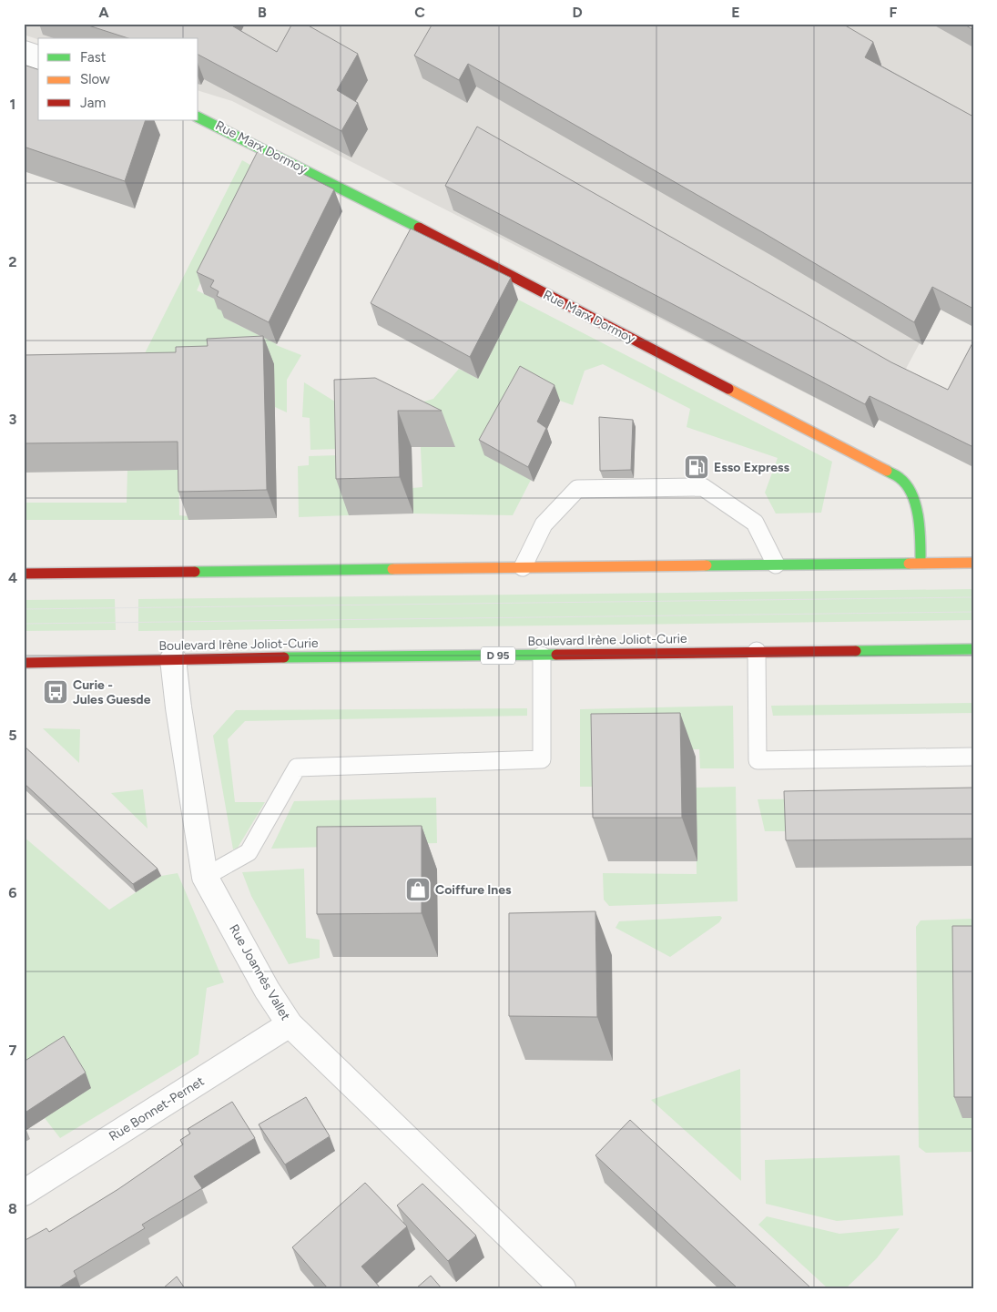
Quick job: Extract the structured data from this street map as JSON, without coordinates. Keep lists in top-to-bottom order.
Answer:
{
  "streets": {
    "main road": ["Rue Marx Dormoy", "Boulevard Irène Joliot-Curie", "D 95"],
    "street": ["Rue Joannès Vallet", "Rue Bonnet-Pernet"]
  },
  "crossings": [
    ["Boulevard Irène Joliot-Curie", "Rue Joannès Vallet"],
    ["Rue Joannès Vallet", "Rue Bonnet-Pernet"]
  ],
  "places": {
    "fuel station": ["Esso Express"],
    "bus stop": ["Curie - Jules Guesde"],
    "shop": ["Coiffure Ines"]
  },
  "legend": ["Fast", "Slow", "Jam"],
  "grid": {
    "columns": [
      "A",
      "B",
      "C",
      "D",
      "E",
      "F"
    ],
    "rows": [
      "1",
      "2",
      "3",
      "4",
      "5",
      "6",
      "7",
      "8"
    ]
  }
}
